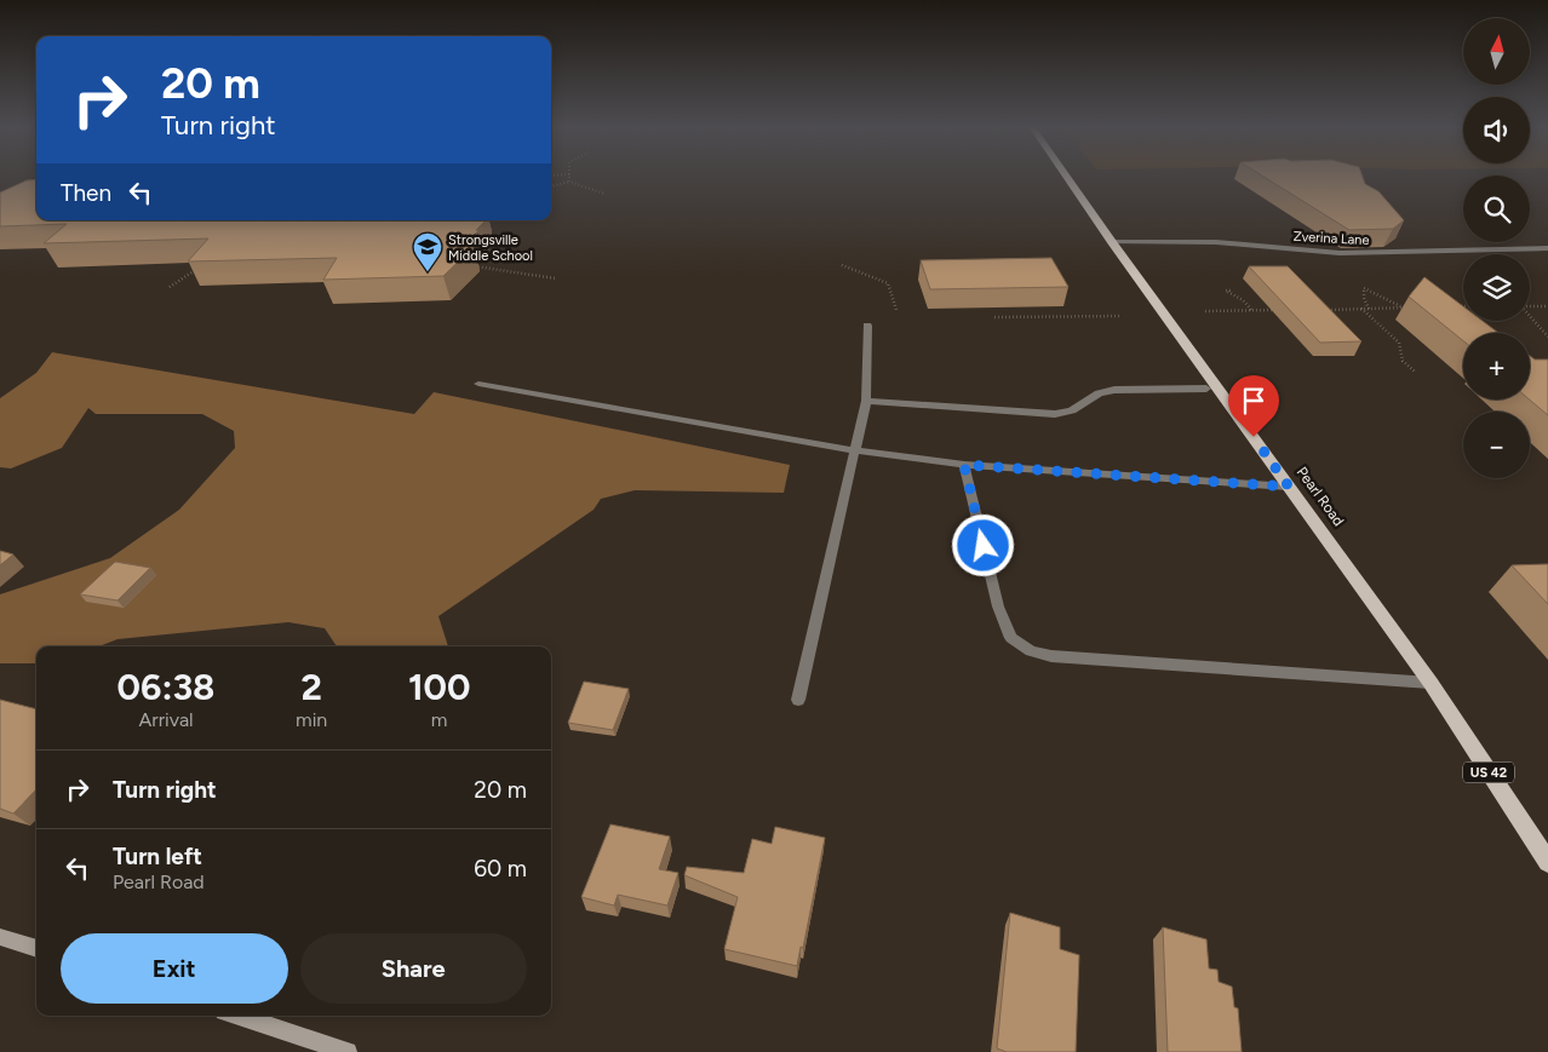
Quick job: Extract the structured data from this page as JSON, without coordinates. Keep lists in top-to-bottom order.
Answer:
{
  "streets": {
    "main road": ["Pearl Road", "US 42"],
    "street": ["Zverina Lane"]
  },
  "crossings": [
    ["Zverina Lane", "Pearl Road"]
  ],
  "places": {
    "school or university": ["Strongsville Middle School"]
  },
  "north": "top",
  "page": {
    "map_buttons": ["+", "−"],
    "turn": ["20 m", "Turn right"],
    "then": "Then",
    "eta": [
      "06:38",
      "Arrival",
      "2",
      "min",
      "100",
      "m"
    ],
    "list": [
      {
        "name": "Turn right",
        "value": "20 m"
      },
      {
        "name": "Turn left",
        "note": "Pearl Road",
        "value": "60 m"
      }
    ],
    "buttons": ["Exit", "Share"]
  }
}
